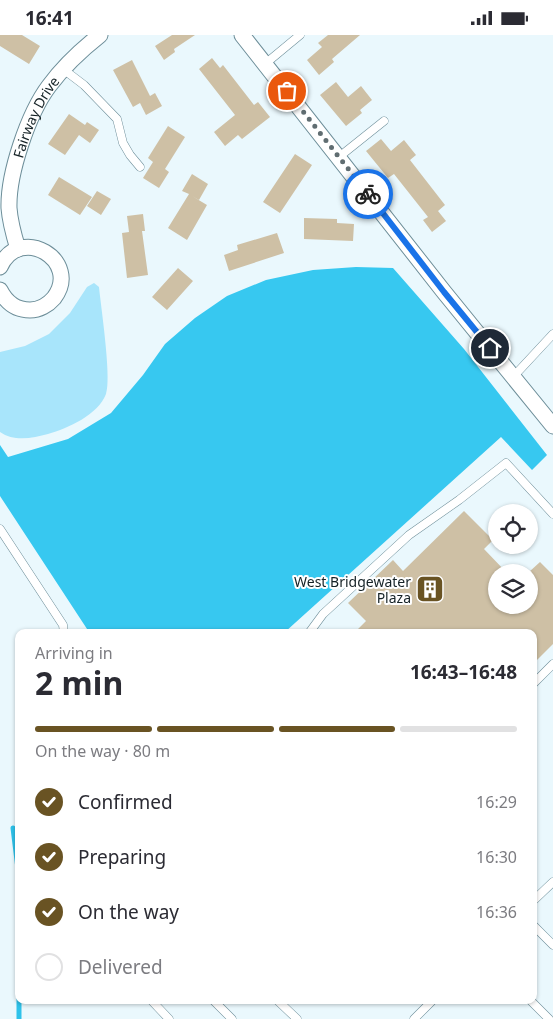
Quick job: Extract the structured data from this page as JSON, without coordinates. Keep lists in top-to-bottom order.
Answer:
{
  "streets": {
    "street": ["Fairway Drive"]
  },
  "places": {
    "building": ["West Bridgewater Plaza"]
  },
  "page": {
    "status": "16:41",
    "heading": ["2 min", "Arriving in", "16:43–16:48"],
    "bar": "On the way · 80 m",
    "list": [
      ["Confirmed", "16:29"],
      ["Preparing", "16:30"],
      ["On the way", "16:36"],
      "Delivered"
    ]
  }
}
